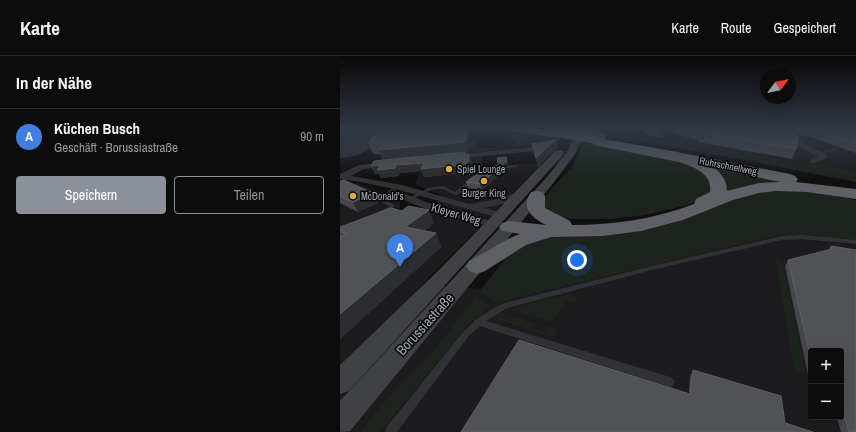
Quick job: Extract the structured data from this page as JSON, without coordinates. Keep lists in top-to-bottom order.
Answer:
{
  "streets": {
    "highway": ["Ruhrschnellweg"],
    "main road": ["Borussiastraße"],
    "street": ["Kleyer Weg"]
  },
  "crossings": [
    ["Kleyer Weg", "Borussiastraße"]
  ],
  "places": ["Spiel Lounge", "Burger King", "McDonald's"],
  "north": "top right",
  "page": {
    "header": "Karte",
    "nav": ["Karte", "Route", "Gespeichert"],
    "heading": "In der Nähe",
    "list": [
      {
        "mark": "A",
        "name": "Küchen Busch",
        "note": "Geschäft · Borussiastraße",
        "value": "90 m"
      }
    ],
    "buttons": ["Speichern", "Teilen"],
    "pins": "A",
    "map_buttons": ["+", "−"]
  }
}
